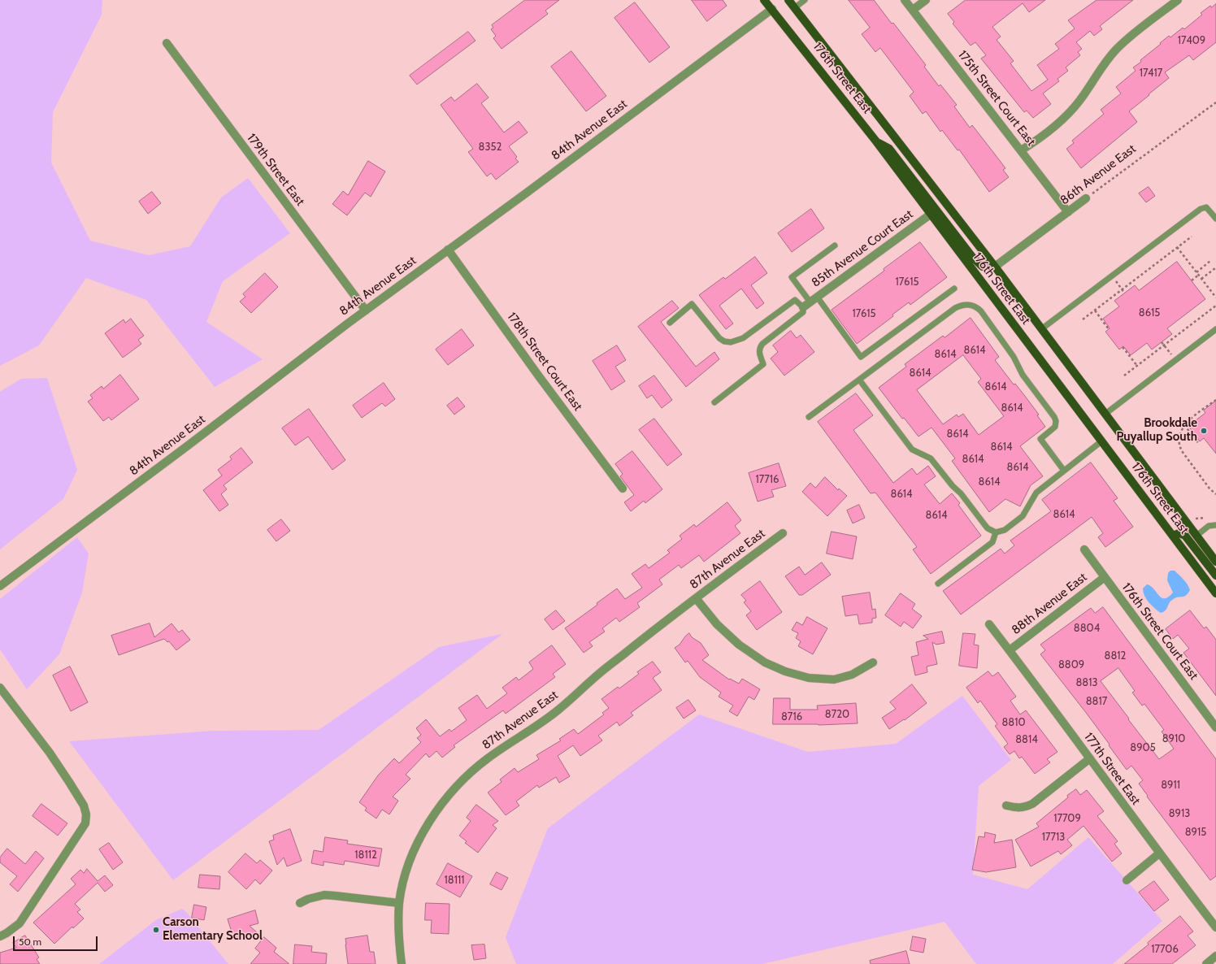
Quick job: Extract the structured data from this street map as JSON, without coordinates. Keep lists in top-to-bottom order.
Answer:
{
  "streets": {
    "main road": ["176th Street East"],
    "street": [
      "175th Street Court East",
      "84th Avenue East",
      "179th Street East",
      "86th Avenue East",
      "85th Avenue Court East",
      "178th Street Court East",
      "87th Avenue East",
      "88th Avenue East",
      "176th Street Court East",
      "177th Street East"
    ]
  },
  "crossings": [
    ["176th Street East", "84th Avenue East"],
    ["176th Street East", "86th Avenue East"],
    ["176th Street East", "85th Avenue Court East"],
    ["175th Street Court East", "86th Avenue East"],
    ["84th Avenue East", "179th Street East"],
    ["84th Avenue East", "178th Street Court East"],
    ["88th Avenue East", "176th Street Court East"],
    ["88th Avenue East", "177th Street East"]
  ],
  "places": ["Brookdale Puyallup South", "Carson Elementary School"],
  "house_numbers": [
    "17409",
    "17417",
    "8352",
    "17615",
    "8615",
    "17615",
    "8614",
    "8614",
    "8614",
    "8614",
    "8614",
    "8614",
    "8614",
    "8614",
    "8614",
    "17716",
    "8614",
    "8614",
    "8614",
    "8614",
    "8804",
    "8812",
    "8809",
    "8813",
    "8817",
    "8720",
    "8716",
    "8810",
    "8910",
    "8814",
    "8905",
    "8911",
    "8913",
    "17709",
    "8915",
    "17713",
    "18112",
    "18111",
    "17706"
  ],
  "scale_bar": "50 m"
}
